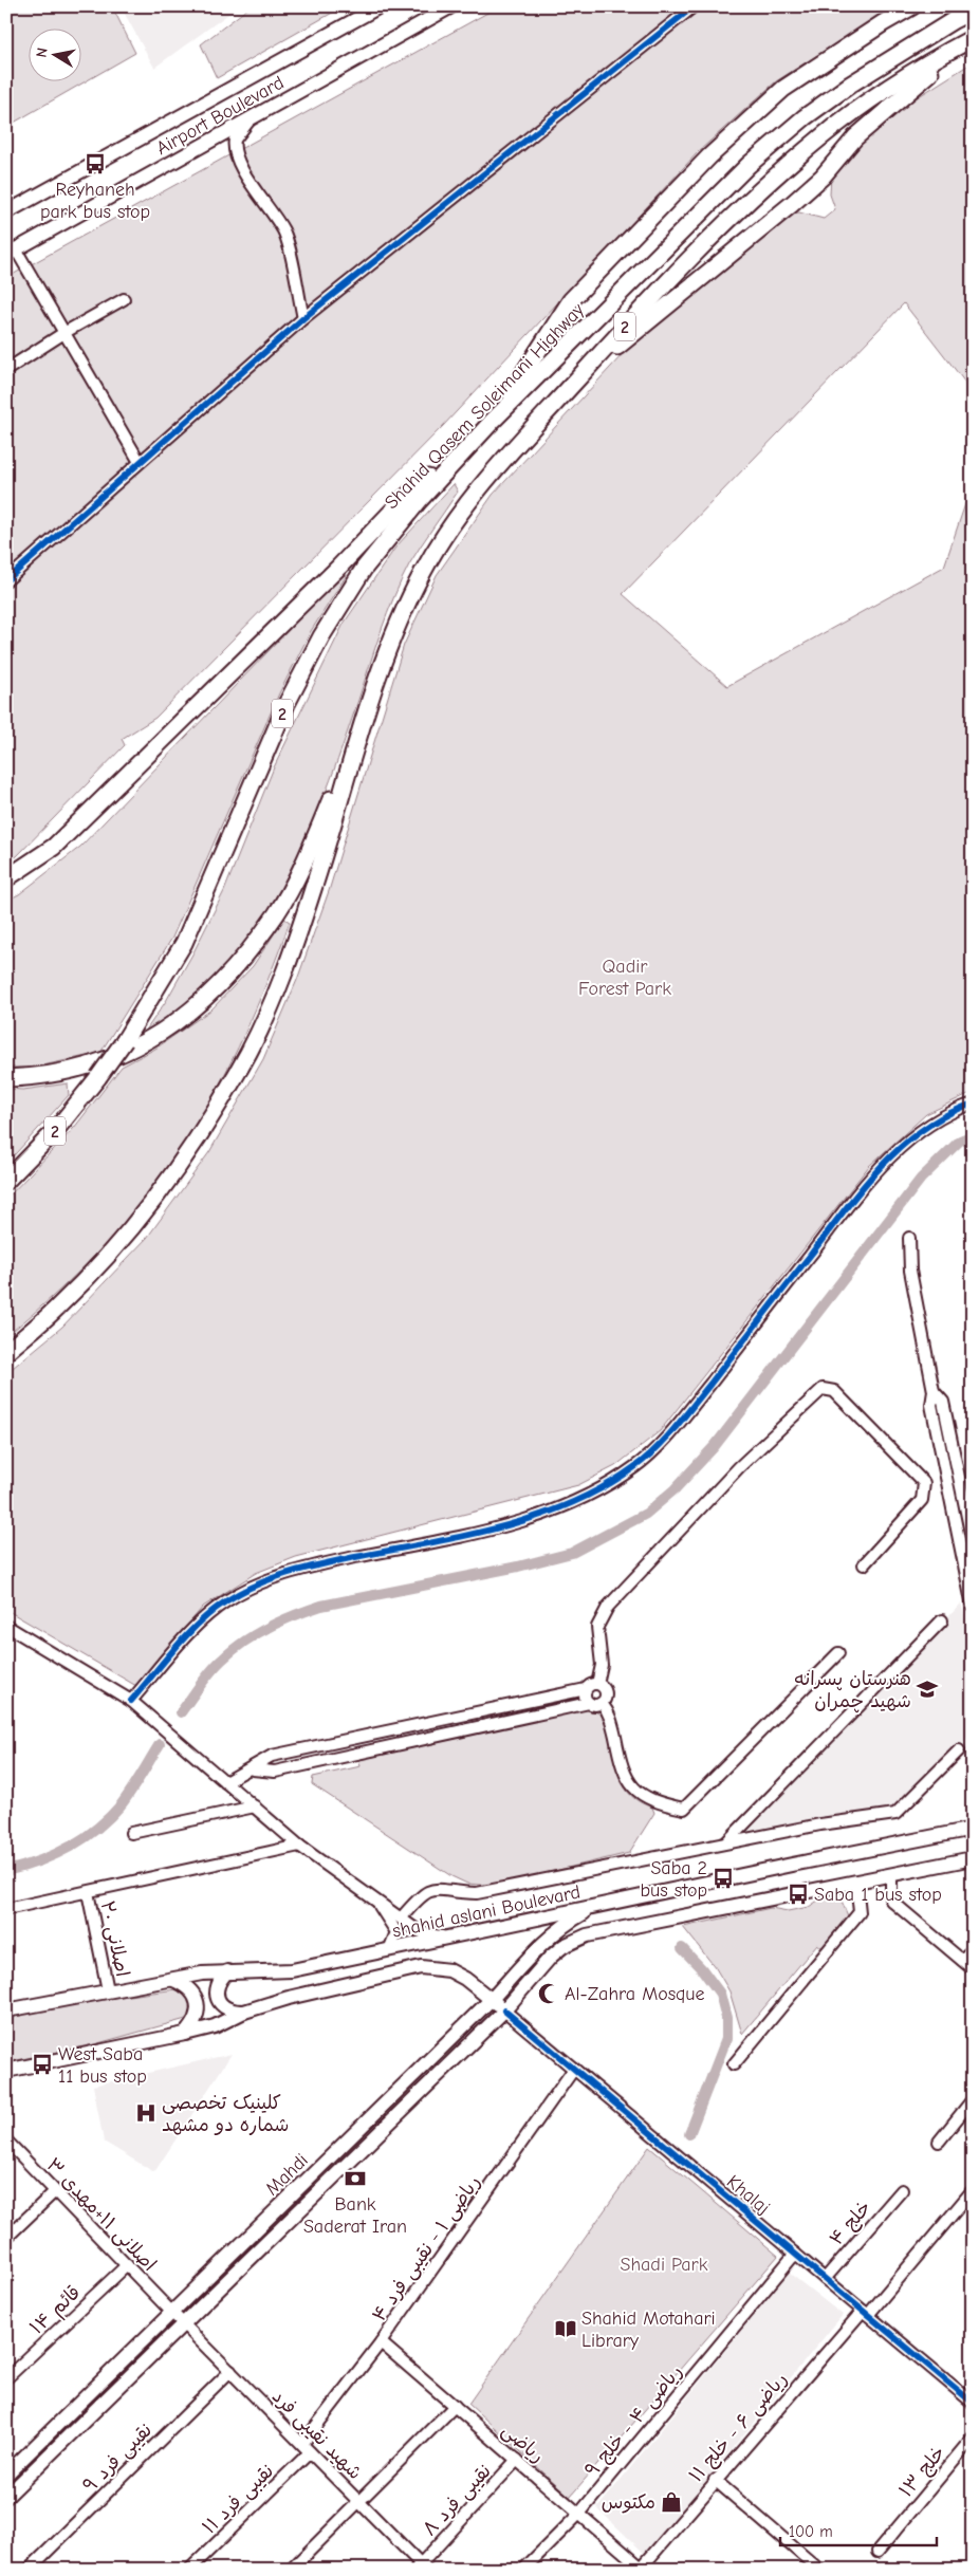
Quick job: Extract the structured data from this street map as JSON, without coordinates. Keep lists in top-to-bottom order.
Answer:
{
  "streets": {
    "highway": ["2", "Shahid Qasem Soleimani Highway"],
    "main road": ["Airport Boulevard", "shahid aslani Boulevard", "Mahdi"],
    "street": [
      "اصلانی ۲۰",
      "Khalaj",
      "اصلانی ۱۱+مهدی ۳",
      "خلج ۴",
      "ریاضی ۱ - نقیبی فرد ۴",
      "قائم ۱۴",
      "ریاضی ۴ - خلج ۹",
      "ریاضی ۶ - خلج ۱۱",
      "شهید نقیبی فرد",
      "ریاضی",
      "نقیبی فرد ۹",
      "خلج ۱۳",
      "نقیبی فرد ۱۱",
      "نقیبی فرد ۸"
    ]
  },
  "crossings": [
    ["shahid aslani Boulevard", "اصلانی ۲۰"],
    ["shahid aslani Boulevard", "Mahdi"],
    ["Mahdi", "Khalaj"],
    ["Mahdi", "اصلانی ۱۱+مهدی ۳"],
    ["Mahdi", "شهید نقیبی فرد"],
    ["Khalaj", "خلج ۴"],
    ["Khalaj", "ریاضی ۱ - نقیبی فرد ۴"],
    ["Khalaj", "ریاضی ۴ - خلج ۹"],
    ["Khalaj", "ریاضی ۶ - خلج ۱۱"],
    ["اصلانی ۱۱+مهدی ۳", "قائم ۱۴"],
    ["اصلانی ۱۱+مهدی ۳", "شهید نقیبی فرد"],
    ["ریاضی ۱ - نقیبی فرد ۴", "شهید نقیبی فرد"],
    ["ریاضی ۱ - نقیبی فرد ۴", "ریاضی"],
    ["ریاضی ۱ - نقیبی فرد ۴", "نقیبی فرد ۱۱"],
    ["ریاضی ۴ - خلج ۹", "ریاضی"],
    ["ریاضی ۶ - خلج ۱۱", "ریاضی"],
    ["شهید نقیبی فرد", "نقیبی فرد ۹"],
    ["شهید نقیبی فرد", "نقیبی فرد ۱۱"],
    ["شهید نقیبی فرد", "نقیبی فرد ۸"],
    ["ریاضی", "نقیبی فرد ۸"]
  ],
  "parks": ["Qadir Forest Park", "Shadi Park"],
  "places": {
    "bus stop": [
      "Reyhaneh park bus stop",
      "Saba 2 bus stop",
      "Saba 1 bus stop",
      "West Saba 11 bus stop"
    ],
    "school or university": ["هنرستان پسرانه شهید چمران"],
    "mosque": ["Al-Zahra Mosque"],
    "hospital": ["کلینیک تخصصی شمار‌ه دو مشهد"],
    "bank": ["Bank Saderat Iran"],
    "library": ["Shahid Motahari Library"],
    "shop": ["مکتوس"]
  },
  "scale_bar": "100 m",
  "north": "left"
}
